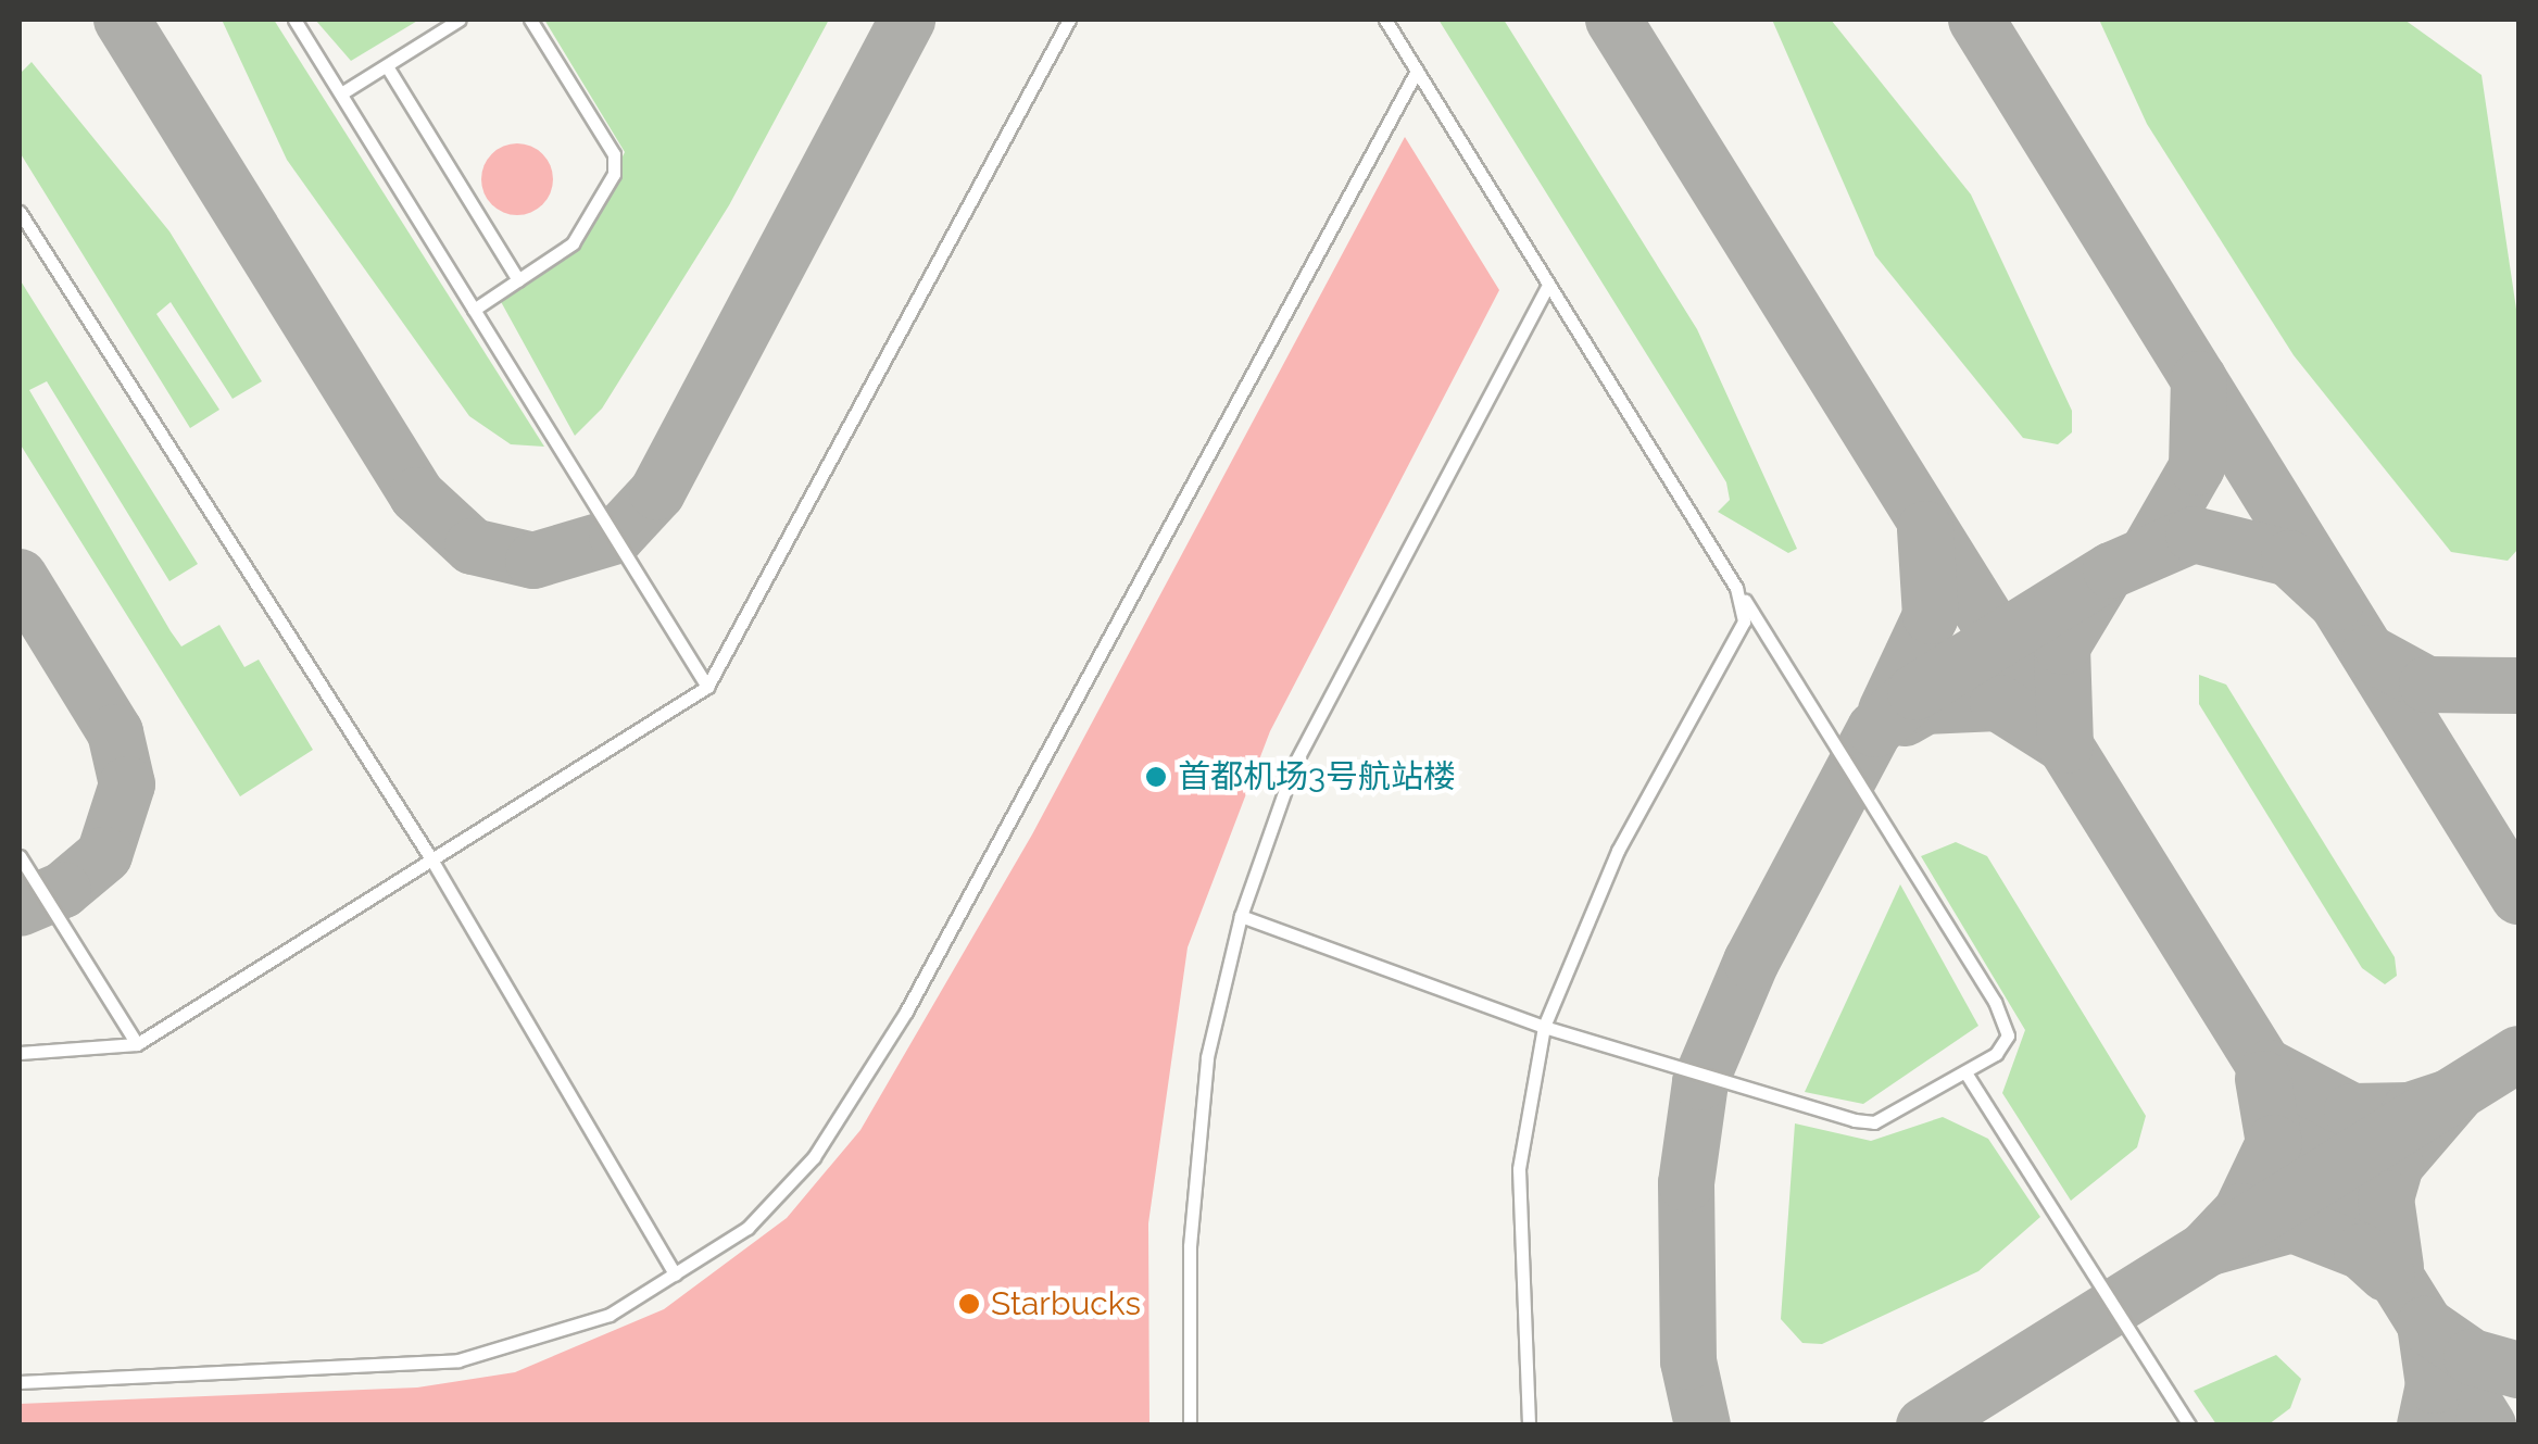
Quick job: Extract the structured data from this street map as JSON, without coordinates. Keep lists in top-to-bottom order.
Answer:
{
  "places": ["首都机场3号航站楼", "Starbucks"]
}
